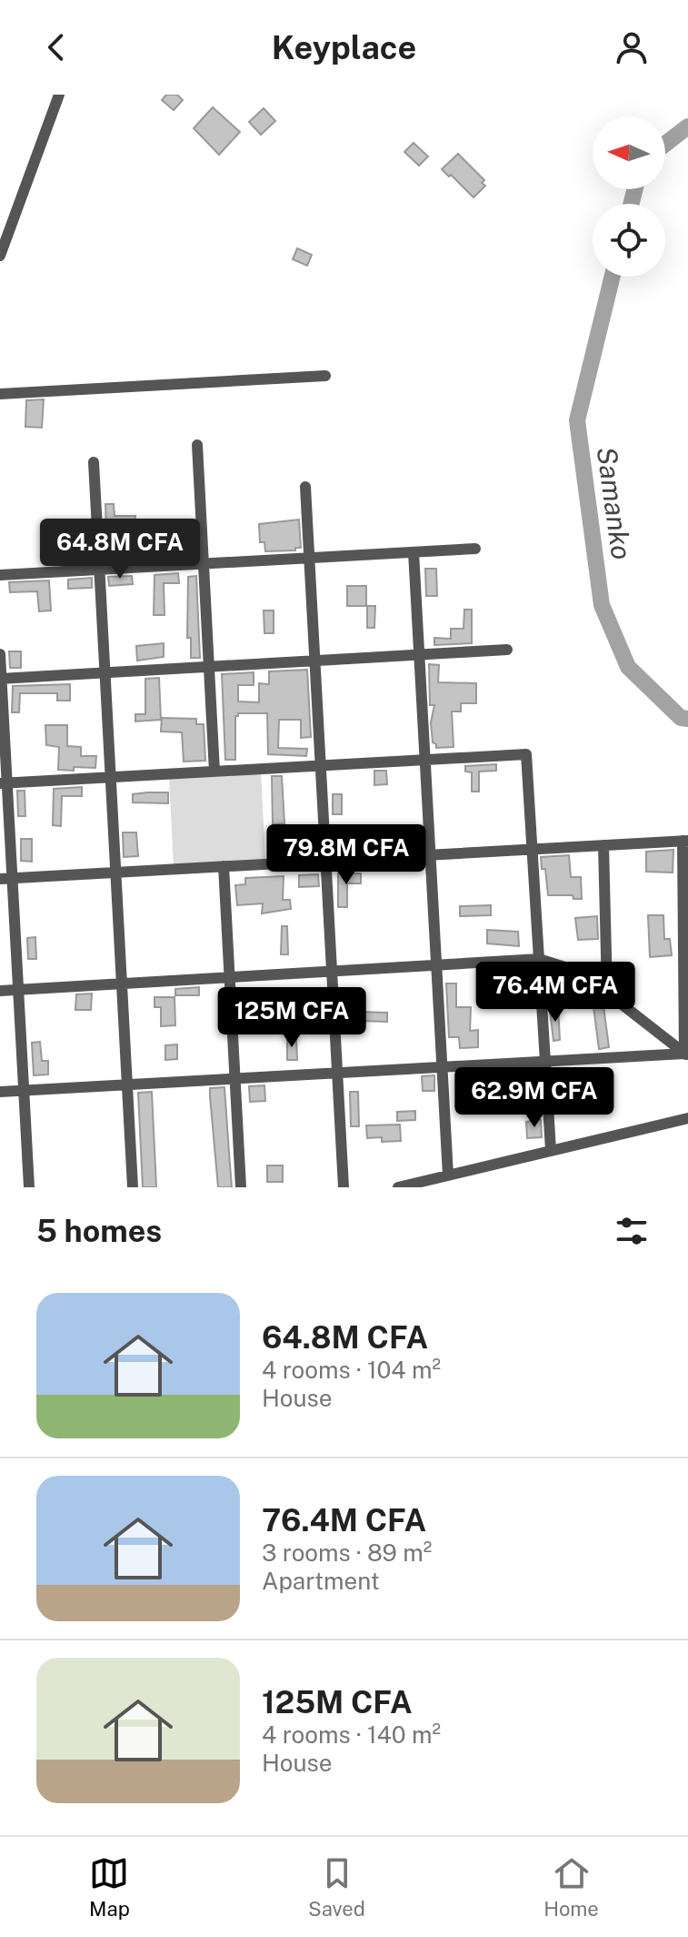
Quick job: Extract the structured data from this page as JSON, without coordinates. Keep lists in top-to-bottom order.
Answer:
{
  "water": ["Samanko"],
  "north": "left",
  "page": {
    "header": "Keyplace",
    "price": [
      "64.8M CFA",
      "79.8M CFA",
      "76.4M CFA",
      "125M CFA",
      "62.9M CFA"
    ],
    "heading": "5 homes",
    "list": [
      {
        "name": "64.8M CFA",
        "note": "4 rooms · 104 m² · House"
      },
      {
        "name": "76.4M CFA",
        "note": "3 rooms · 89 m² · Apartment"
      },
      {
        "name": "125M CFA",
        "note": "4 rooms · 140 m² · House"
      }
    ],
    "tabs": ["Map", "Saved", "Home"]
  }
}
